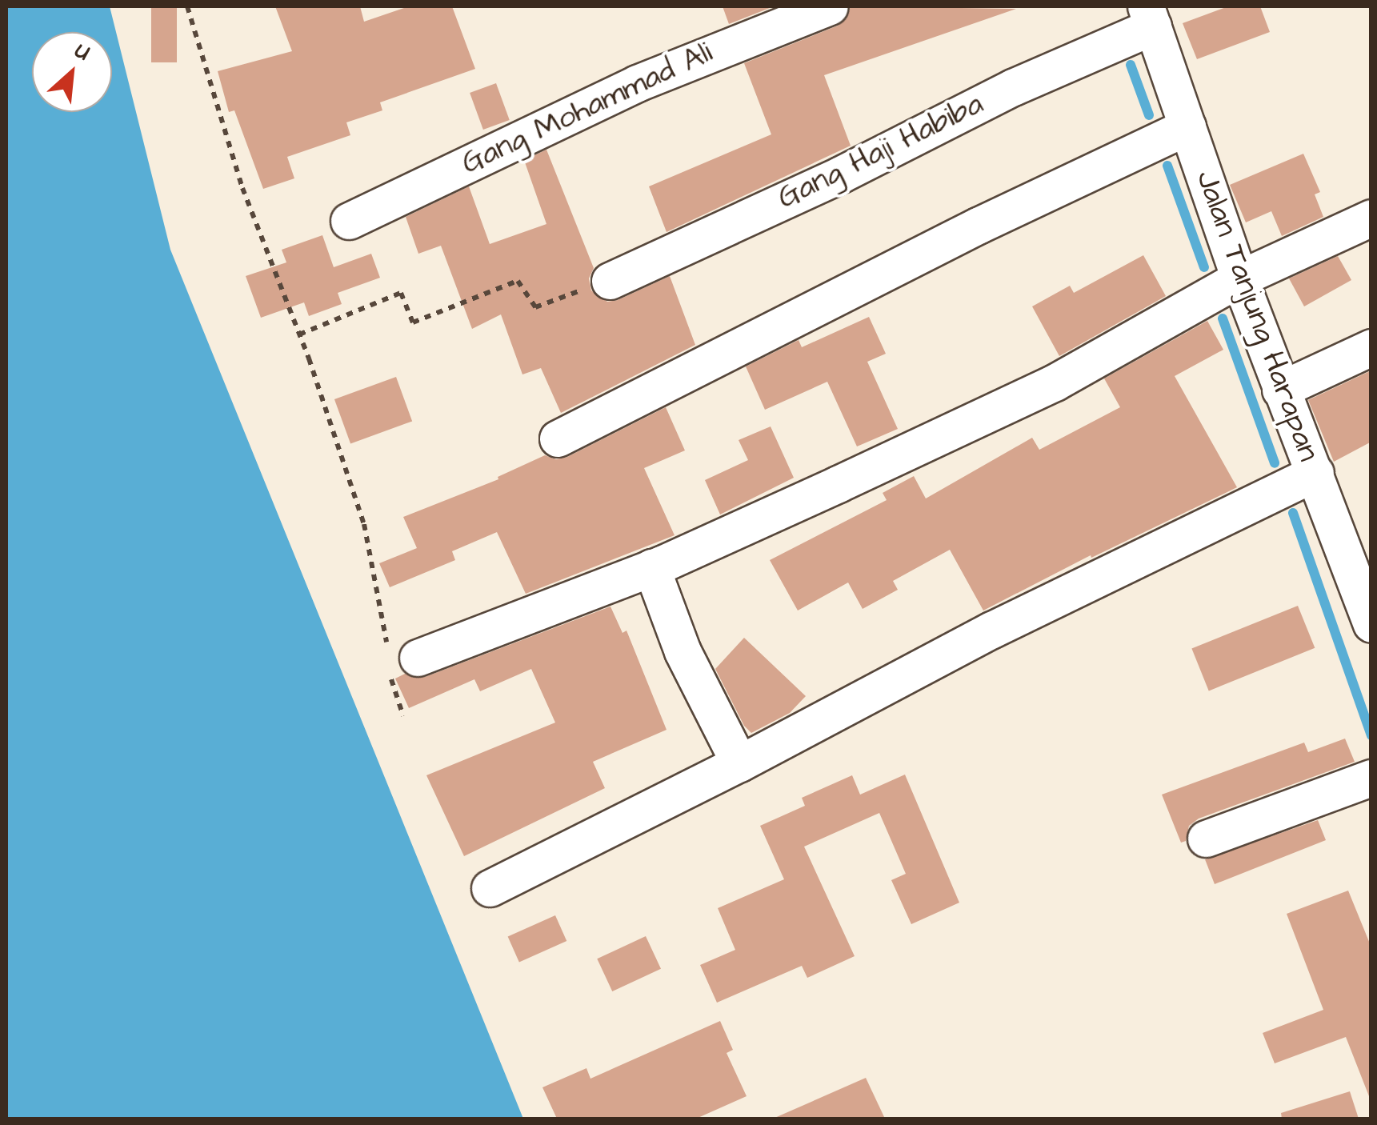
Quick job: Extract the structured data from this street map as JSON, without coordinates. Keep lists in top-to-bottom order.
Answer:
{
  "streets": {
    "street": ["Gang Mohammad Ali", "Gang Haji Habiba", "Jalan Tanjung Harapan"]
  },
  "crossings": [
    ["Gang Haji Habiba", "Jalan Tanjung Harapan"]
  ],
  "north": "top right"
}
